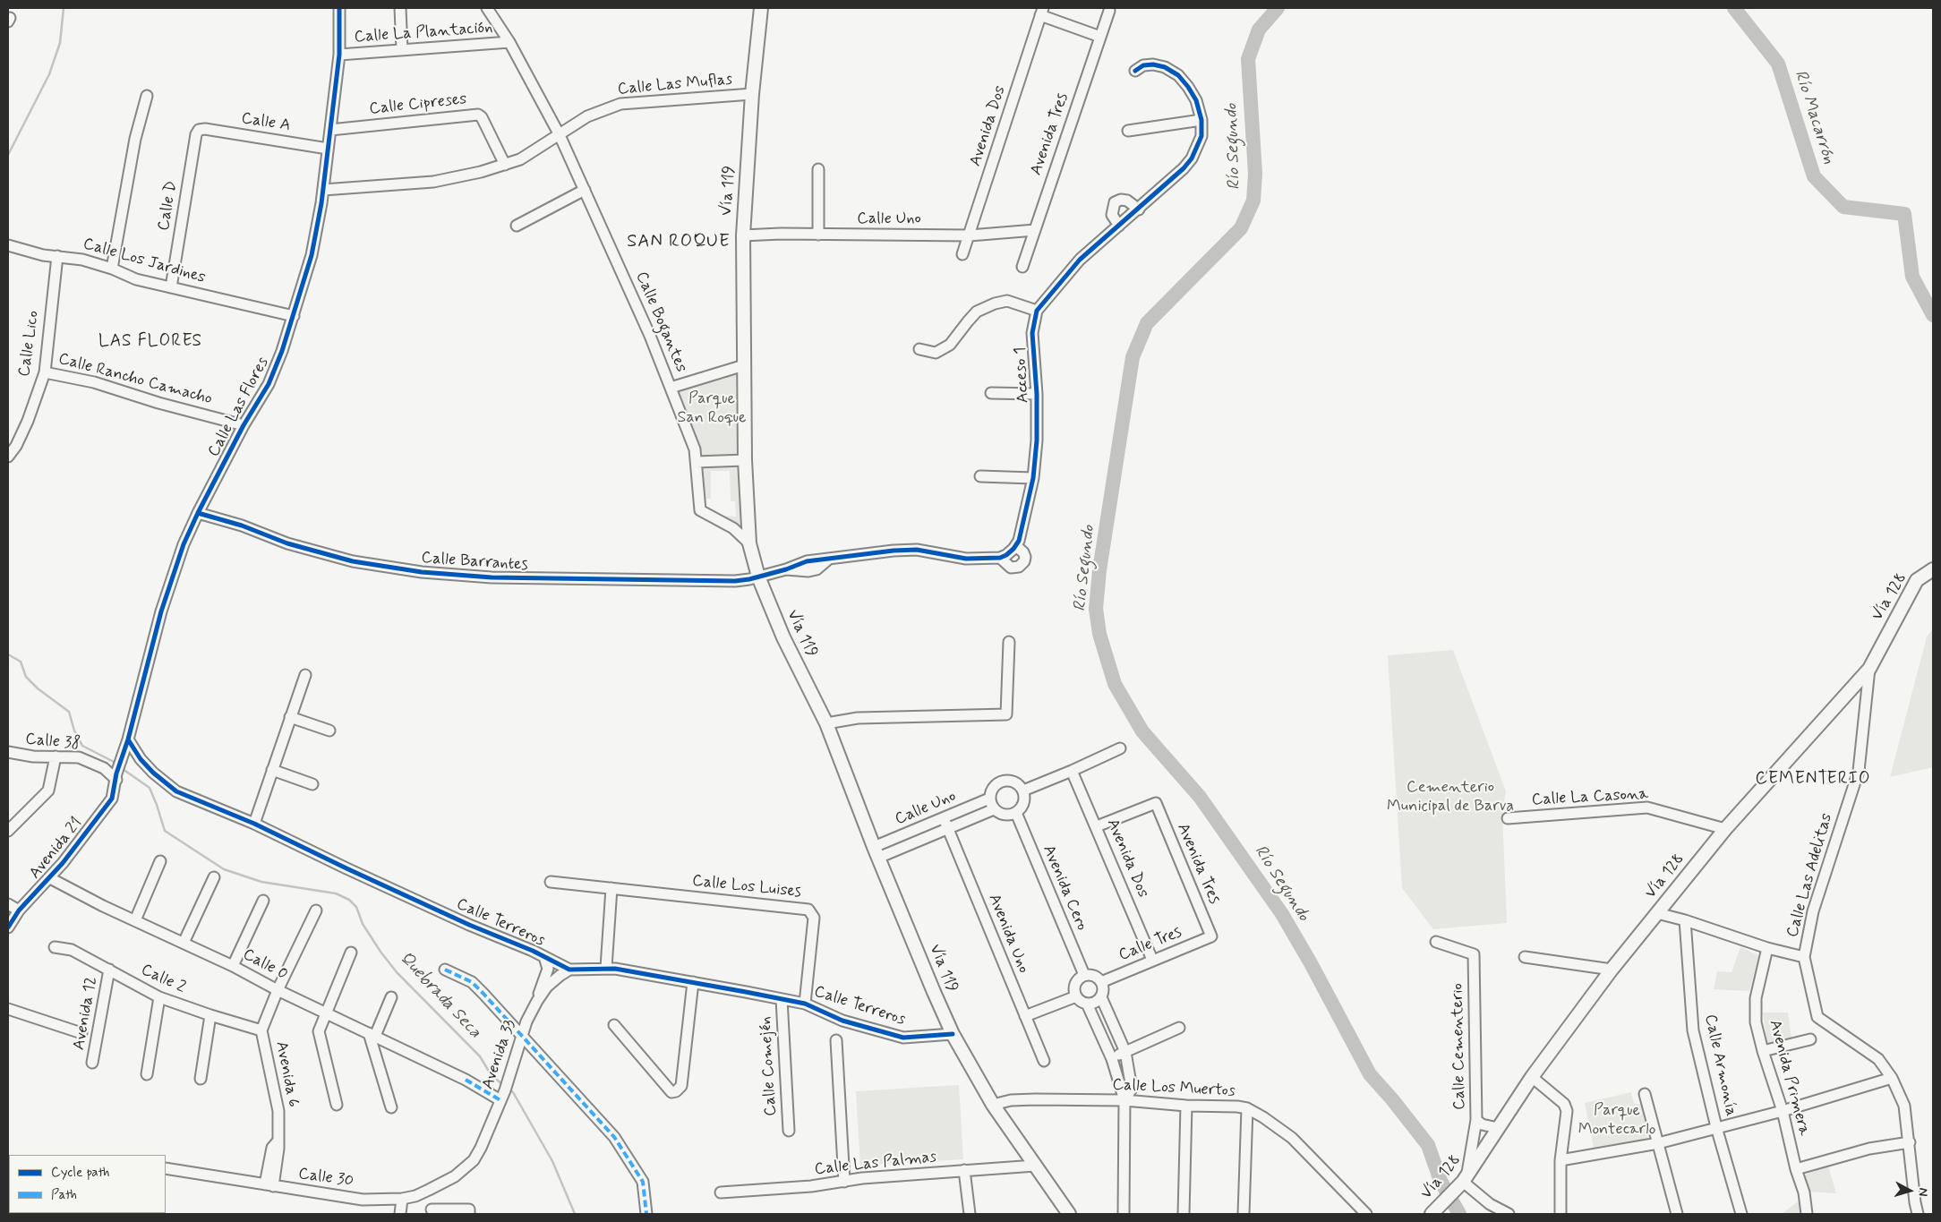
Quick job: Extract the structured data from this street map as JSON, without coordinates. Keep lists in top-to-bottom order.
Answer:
{
  "streets": {
    "main road": ["Vía 119", "Vía 128"],
    "street": [
      "Calle La Plantación",
      "Calle Las Muflas",
      "Calle Cipreses",
      "Calle A",
      "Avenida Dos",
      "Avenida Tres",
      "Calle D",
      "Calle Uno",
      "Calle Los Jardines",
      "Calle Bogantes",
      "Calle Lico",
      "Acceso 1",
      "Calle Rancho Camacho",
      "Calle Las Flores",
      "Calle Barrantes",
      "Calle 38",
      "Calle La Casona",
      "Avenida 21",
      "Calle Las Adelitas",
      "Calle Los Luises",
      "Avenida Cero",
      "Calle Terreros",
      "Avenida Uno",
      "Calle Tres",
      "Calle 0",
      "Calle 2",
      "Avenida 12",
      "Calle Cementerio",
      "Avenida 33",
      "Calle Armonía",
      "Calle Comején",
      "Avenida 6",
      "Avenida Primera",
      "Calle Los Muertos",
      "Calle Las Palmas",
      "Calle 30"
    ]
  },
  "crossings": [
    ["Calle La Plantación", "Calle Bogantes"],
    ["Calle La Plantación", "Calle Las Flores"],
    ["Calle Las Muflas", "Calle Cipreses"],
    ["Calle Las Muflas", "Vía 119"],
    ["Calle Las Muflas", "Calle Bogantes"],
    ["Calle Las Muflas", "Calle Las Flores"],
    ["Calle Cipreses", "Calle Las Flores"],
    ["Calle A", "Calle D"],
    ["Calle A", "Calle Las Flores"],
    ["Avenida Dos", "Avenida Tres"],
    ["Avenida Dos", "Calle Uno"],
    ["Avenida Dos", "Calle Tres"],
    ["Avenida Tres", "Calle Uno"],
    ["Avenida Tres", "Calle Tres"],
    ["Vía 119", "Calle Uno"],
    ["Vía 119", "Calle Bogantes"],
    ["Vía 119", "Calle Barrantes"],
    ["Vía 119", "Calle Terreros"],
    ["Vía 119", "Calle Los Muertos"],
    ["Vía 119", "Calle Las Palmas"],
    ["Calle D", "Calle Los Jardines"],
    ["Calle Uno", "Avenida Cero"],
    ["Calle Uno", "Avenida Uno"],
    ["Calle Los Jardines", "Calle Lico"],
    ["Calle Los Jardines", "Calle Las Flores"],
    ["Calle Lico", "Calle Rancho Camacho"],
    ["Calle Rancho Camacho", "Calle Las Flores"],
    ["Calle Las Flores", "Calle Barrantes"],
    ["Calle Las Flores", "Calle 38"],
    ["Calle Las Flores", "Avenida 21"],
    ["Calle Las Flores", "Calle Terreros"],
    ["Vía 128", "Calle La Casona"],
    ["Vía 128", "Calle Las Adelitas"],
    ["Vía 128", "Calle Cementerio"],
    ["Calle 38", "Avenida 21"],
    ["Avenida 21", "Calle 0"],
    ["Calle Los Luises", "Calle Terreros"],
    ["Avenida Cero", "Calle Tres"],
    ["Calle Terreros", "Avenida 33"],
    ["Calle Terreros", "Calle Comején"],
    ["Calle 0", "Avenida 33"],
    ["Calle 0", "Avenida 6"],
    ["Calle 2", "Avenida 12"],
    ["Calle 2", "Avenida 6"],
    ["Avenida 33", "Calle 30"],
    ["Avenida 6", "Calle 30"]
  ],
  "districts": ["SAN ROQUE", "LAS FLORES", "CEMENTERIO"],
  "water": ["Río Macarrón", "Río Segundo", "Quebrada Seca"],
  "parks": ["Parque San Roque", "Cementerio Municipal de Barva", "Parque Montecarlo"],
  "legend": ["Cycle path", "Path"],
  "north": "right"
}
